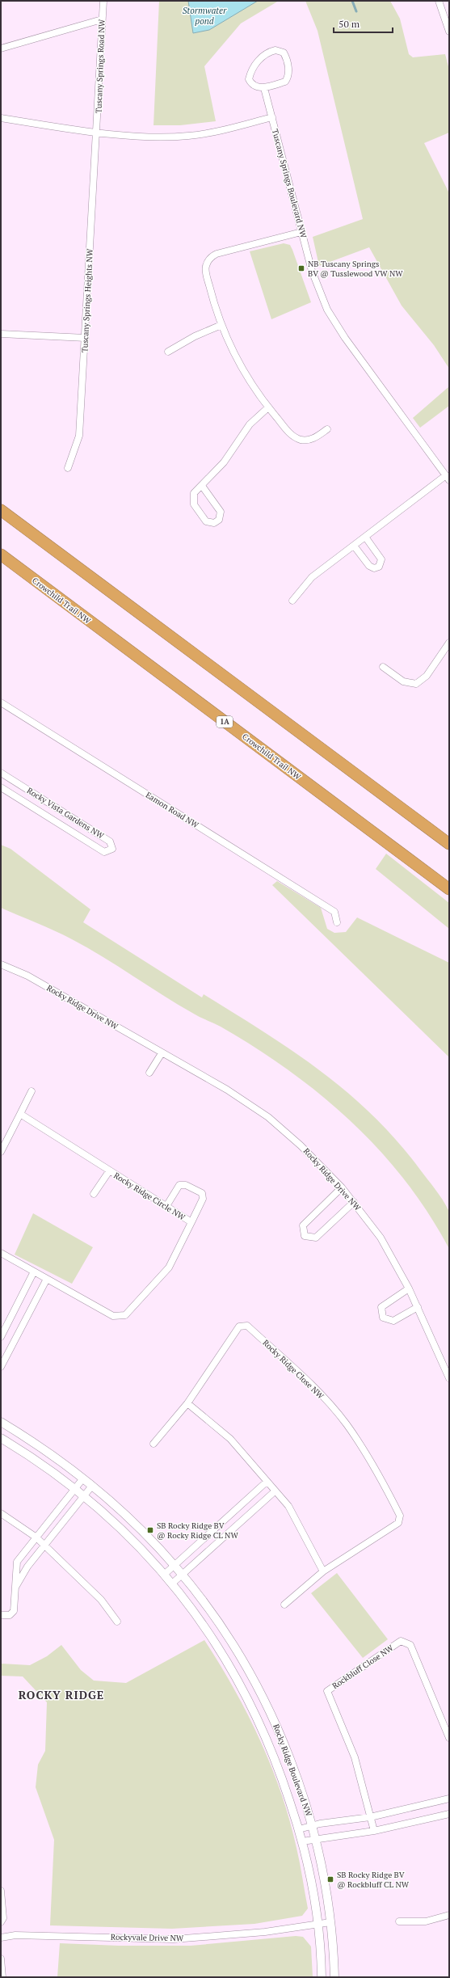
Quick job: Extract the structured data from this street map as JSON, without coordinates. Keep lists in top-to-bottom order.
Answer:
{
  "streets": {
    "highway": ["Crowchild Trail NW", "1A"],
    "street": [
      "Tuscany Springs Road NW",
      "Tuscany Springs Boulevard NW",
      "Tuscany Springs Heights NW",
      "Eamon Road NW",
      "Rocky Vista Gardens NW",
      "Rocky Ridge Drive NW",
      "Rocky Ridge Circle NW",
      "Rocky Ridge Close NW",
      "Rockbluff Close NW",
      "Rocky Ridge Boulevard NW",
      "Rockyvale Drive NW"
    ]
  },
  "crossings": [
    ["Tuscany Springs Road NW", "Tuscany Springs Boulevard NW"],
    ["Tuscany Springs Road NW", "Tuscany Springs Heights NW"],
    ["Tuscany Springs Boulevard NW", "Tuscany Springs Heights NW"],
    ["Rocky Ridge Boulevard NW", "Rockyvale Drive NW"]
  ],
  "districts": ["ROCKY RIDGE"],
  "water": ["Stormwater pond"],
  "places": {
    "transit": ["NB Tuscany Springs BV @ Tusslewood VW NW", "SB Rocky Ridge BV @ Rocky Ridge CL NW", "SB Rocky Ridge BV @ Rockbluff CL NW"]
  },
  "scale_bar": "50 m"
}
